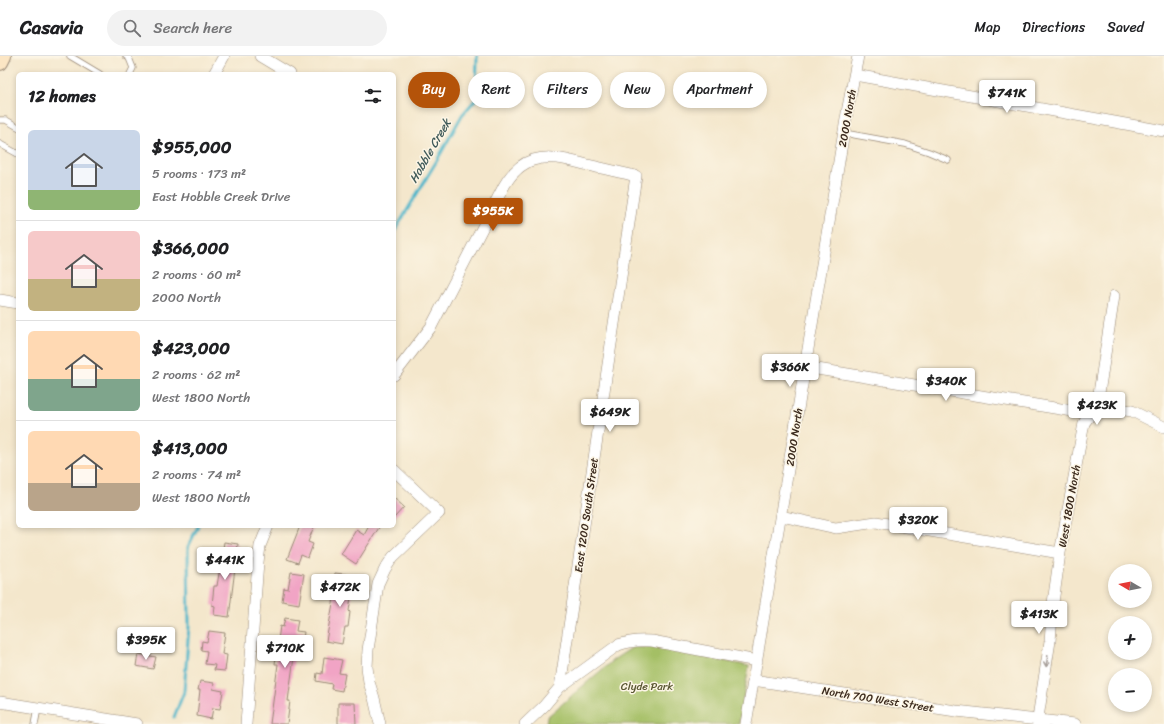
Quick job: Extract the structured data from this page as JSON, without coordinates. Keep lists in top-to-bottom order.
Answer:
{
  "streets": {
    "street": [
      "2000 North",
      "West 1800 North",
      "East 1200 South Street",
      "North 700 West Street"
    ]
  },
  "crossings": [
    ["2000 North", "North 700 West Street"],
    ["West 1800 North", "North 700 West Street"]
  ],
  "one_way": ["West 1800 North"],
  "water": ["Hobble Creek"],
  "parks": ["Clyde Park"],
  "north": "left",
  "page": {
    "header": "Casavia",
    "search": "Search here",
    "nav": ["Map", "Directions", "Saved"],
    "chip": [
      "Buy",
      "Rent",
      "Filters",
      "New",
      "Apartment"
    ],
    "heading": "12 homes",
    "price": [
      "$741K",
      "$955K",
      "$366K",
      "$340K",
      "$423K",
      "$649K",
      "$320K",
      "$441K",
      "$472K",
      "$413K",
      "$395K",
      "$710K"
    ],
    "list": [
      {
        "name": "$955,000",
        "note": "5 rooms · 173 m² · East Hobble Creek Drive"
      },
      {
        "name": "$366,000",
        "note": "2 rooms · 60 m² · 2000 North"
      },
      {
        "name": "$423,000",
        "note": "2 rooms · 62 m² · West 1800 North"
      },
      {
        "name": "$413,000",
        "note": "2 rooms · 74 m² · West 1800 North"
      }
    ],
    "map_buttons": ["+", "−"]
  }
}
